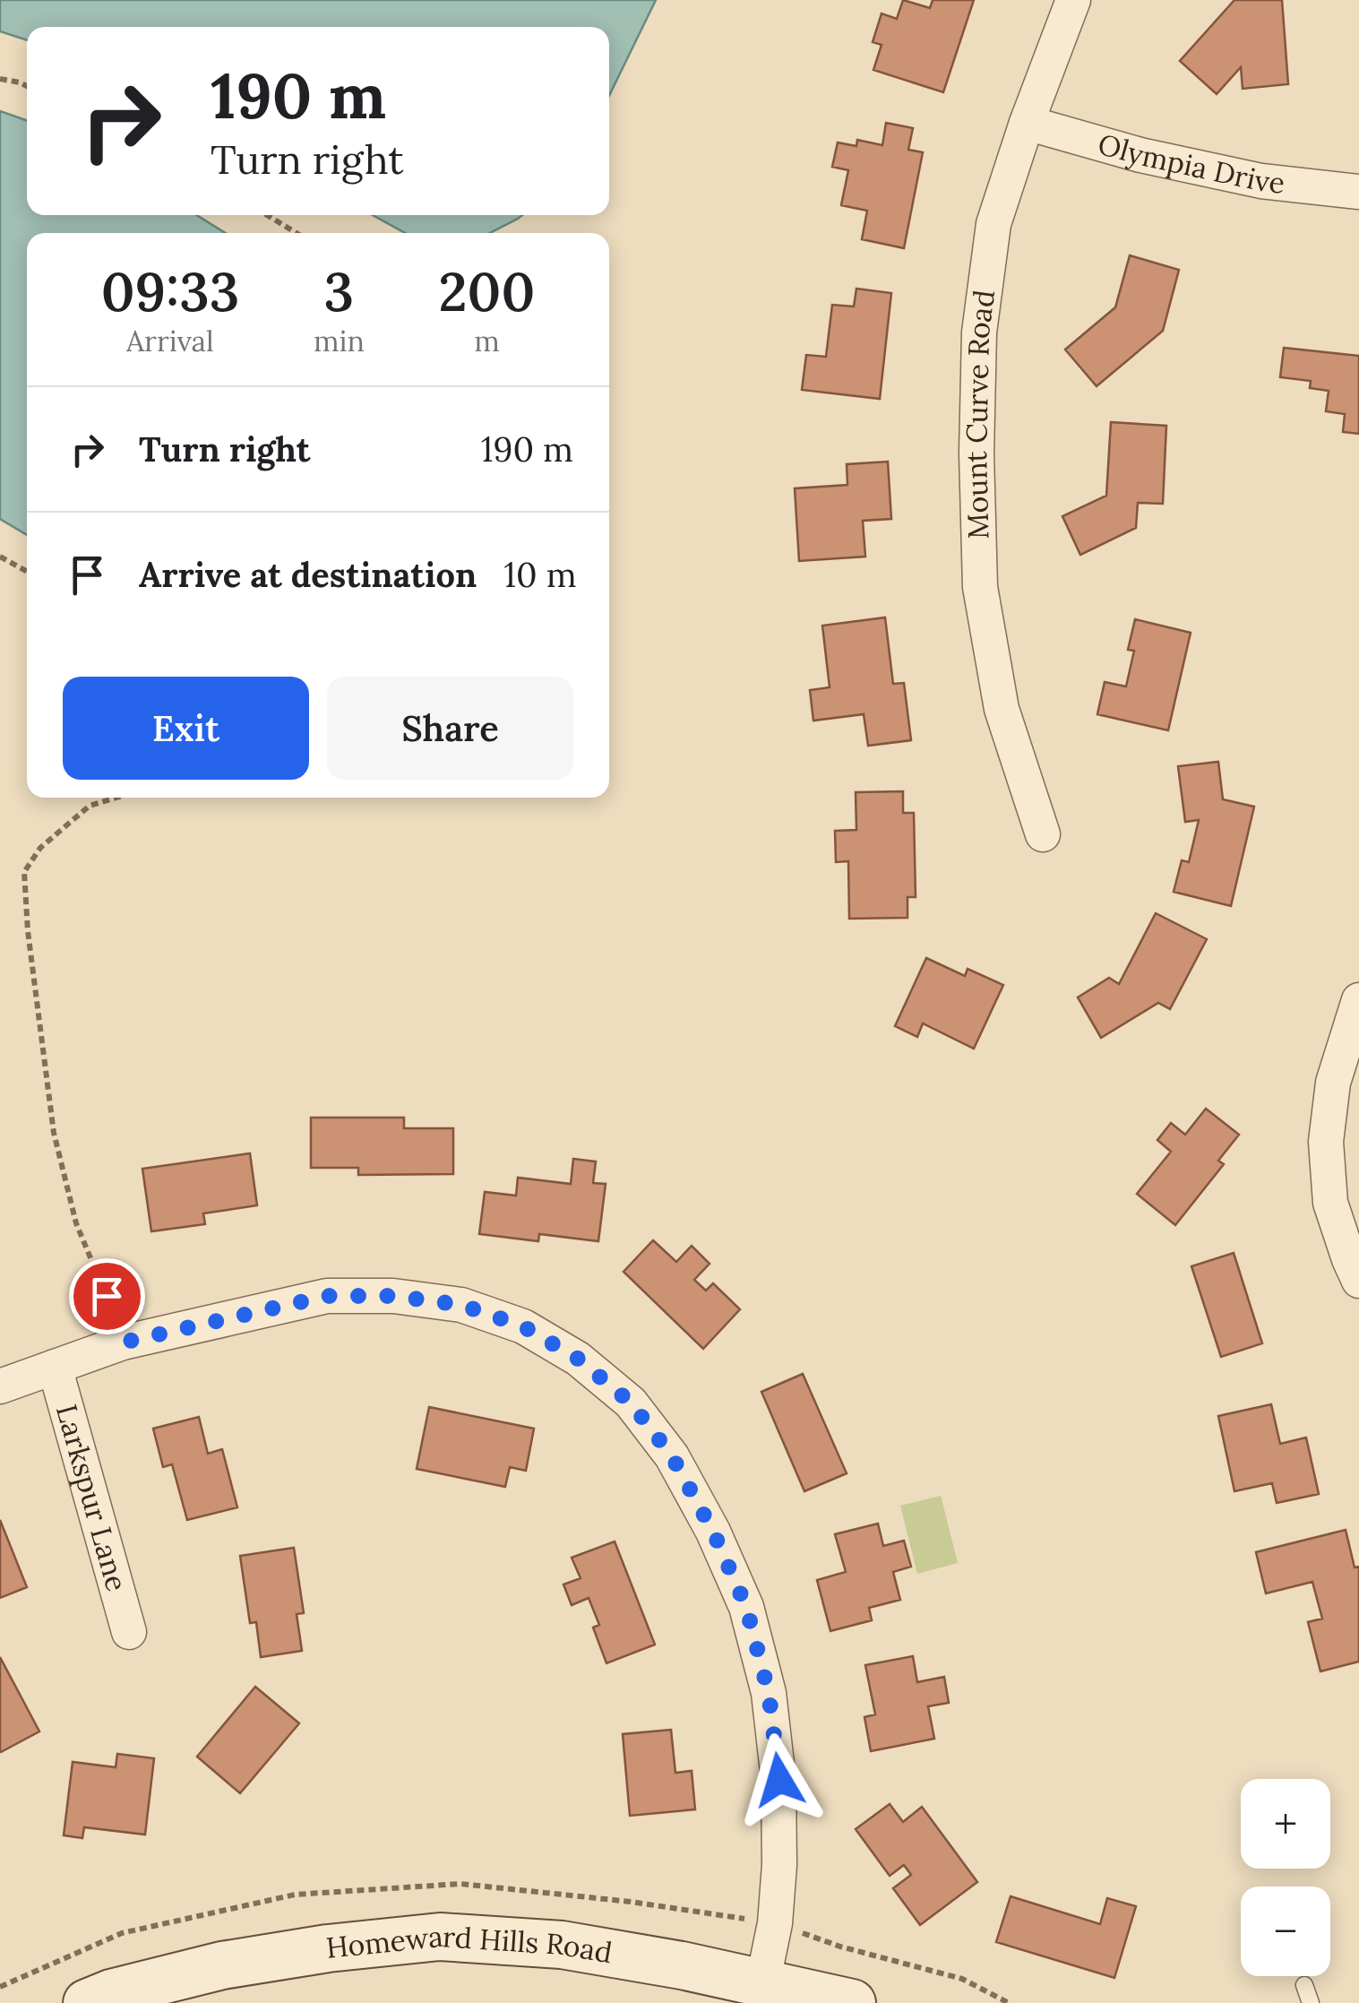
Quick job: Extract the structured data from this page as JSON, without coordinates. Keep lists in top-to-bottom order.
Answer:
{
  "streets": {
    "street": [
      "Olympia Drive",
      "Mount Curve Road",
      "Larkspur Lane",
      "Homeward Hills Road"
    ]
  },
  "crossings": [
    ["Olympia Drive", "Mount Curve Road"],
    ["Larkspur Lane", "Homeward Hills Road"]
  ],
  "page": {
    "turn": ["190 m", "Turn right"],
    "eta": [
      "09:33",
      "Arrival",
      "3",
      "min",
      "200",
      "m"
    ],
    "list": [
      {
        "name": "Turn right",
        "value": "190 m"
      },
      {
        "name": "Arrive at destination",
        "value": "10 m"
      }
    ],
    "buttons": ["Exit", "Share"],
    "map_buttons": ["+", "−"]
  }
}
